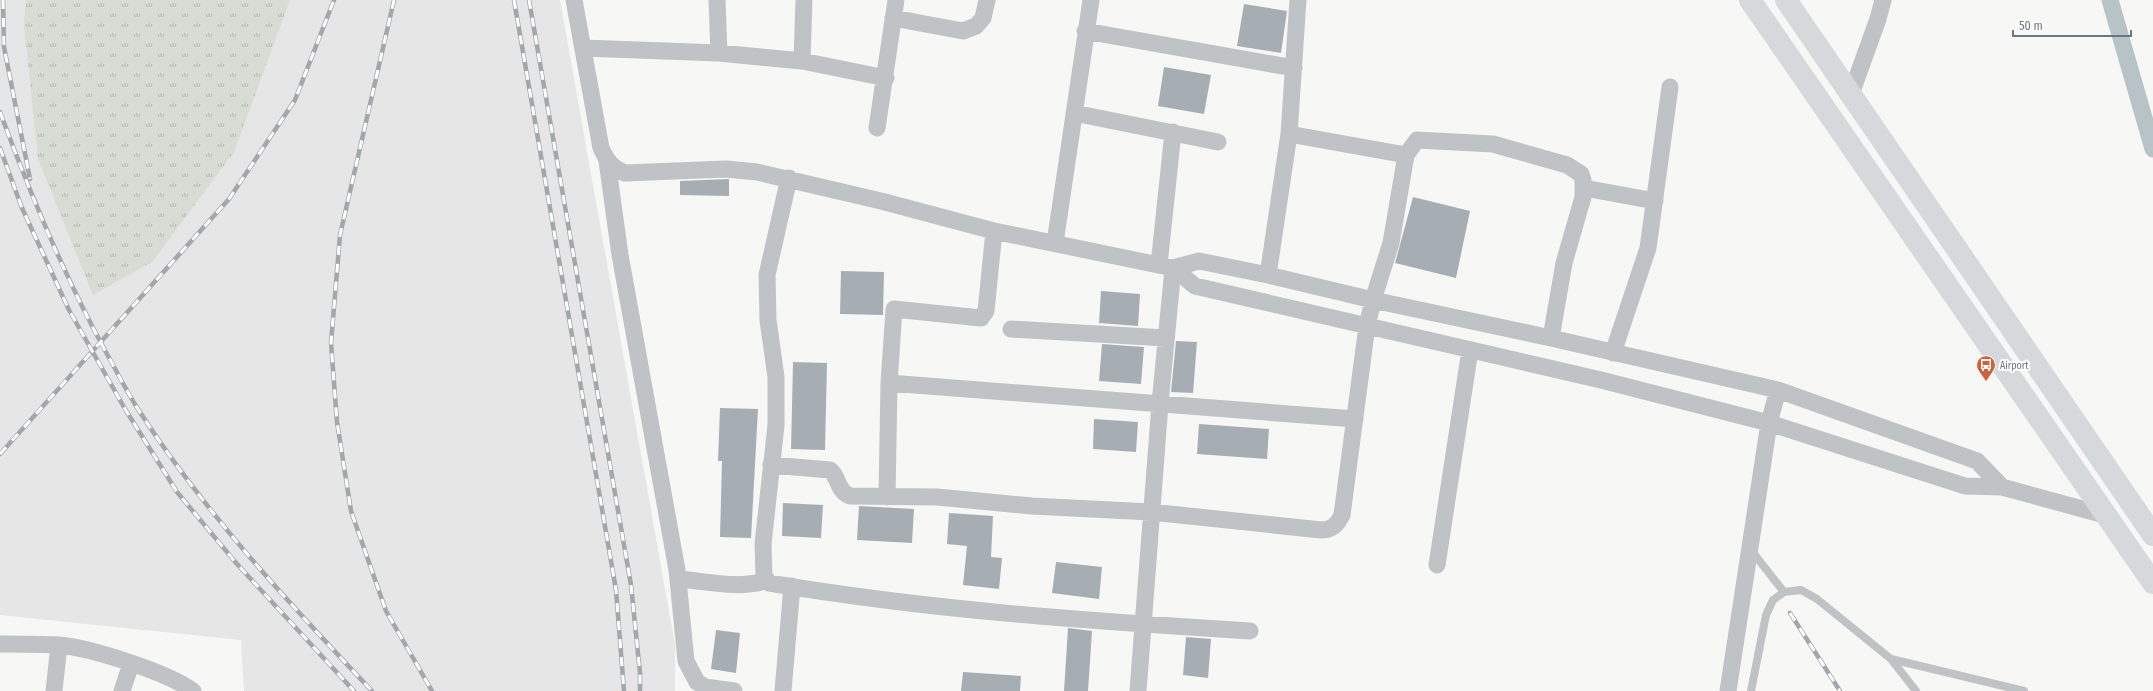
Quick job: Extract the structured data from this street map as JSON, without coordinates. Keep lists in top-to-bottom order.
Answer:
{
  "places": {
    "bus stop": ["Airport"]
  },
  "scale_bar": "50 m"
}
